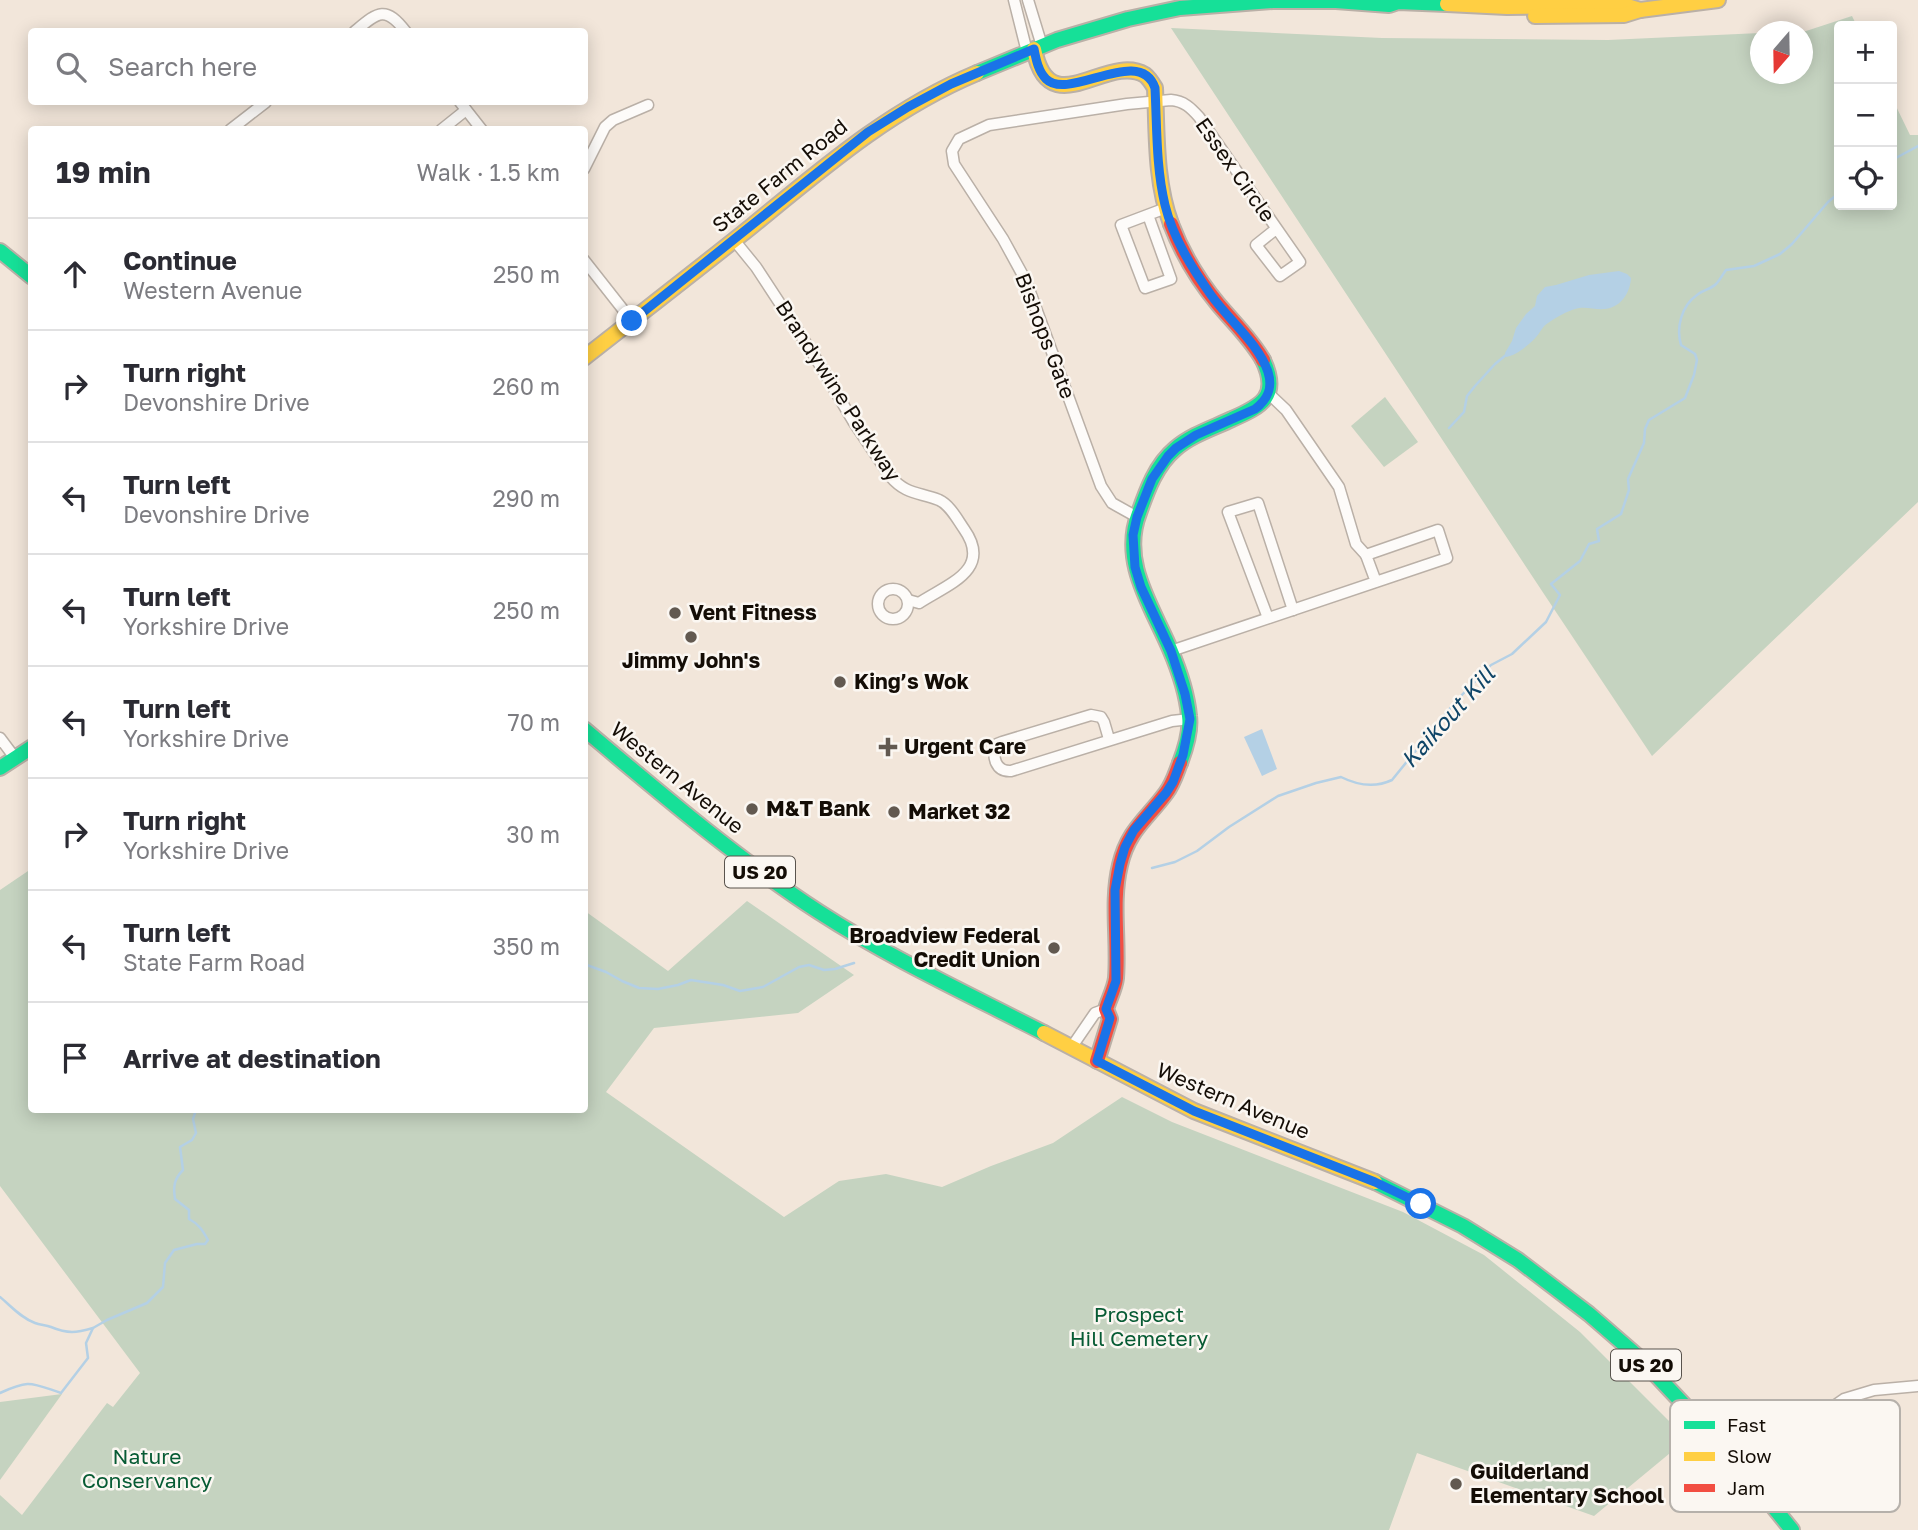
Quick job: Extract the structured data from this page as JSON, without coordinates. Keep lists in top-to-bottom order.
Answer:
{
  "streets": {
    "main road": ["State Farm Road", "Western Avenue", "US 20"],
    "street": ["Essex Circle", "Bishops Gate", "Brandywine Parkway"]
  },
  "crossings": [
    ["Essex Circle", "Bishops Gate"],
    ["State Farm Road", "Brandywine Parkway"]
  ],
  "water": ["Kaikout Kill"],
  "parks": ["Prospect Hill Cemetery", "Nature Conservancy"],
  "places": {
    "other": [
      "Vent Fitness",
      "Jimmy John's",
      "King’s Wok",
      "M&T Bank",
      "Market 32",
      "Broadview Federal Credit Union",
      "Guilderland Elementary School"
    ],
    "health": ["Urgent Care"]
  },
  "legend": ["Fast", "Slow", "Jam"],
  "north": "bottom",
  "page": {
    "map_buttons": ["+", "−"],
    "search": "Search here",
    "heading": ["19 min", "Walk · 1.5 km"],
    "list": [
      ["Continue", "Western Avenue", "250 m"],
      ["Turn right", "Devonshire Drive", "260 m"],
      ["Turn left", "Devonshire Drive", "290 m"],
      ["Turn left", "Yorkshire Drive", "250 m"],
      ["Turn left", "Yorkshire Drive", "70 m"],
      ["Turn right", "Yorkshire Drive", "30 m"],
      ["Turn left", "State Farm Road", "350 m"],
      "Arrive at destination"
    ]
  }
}
